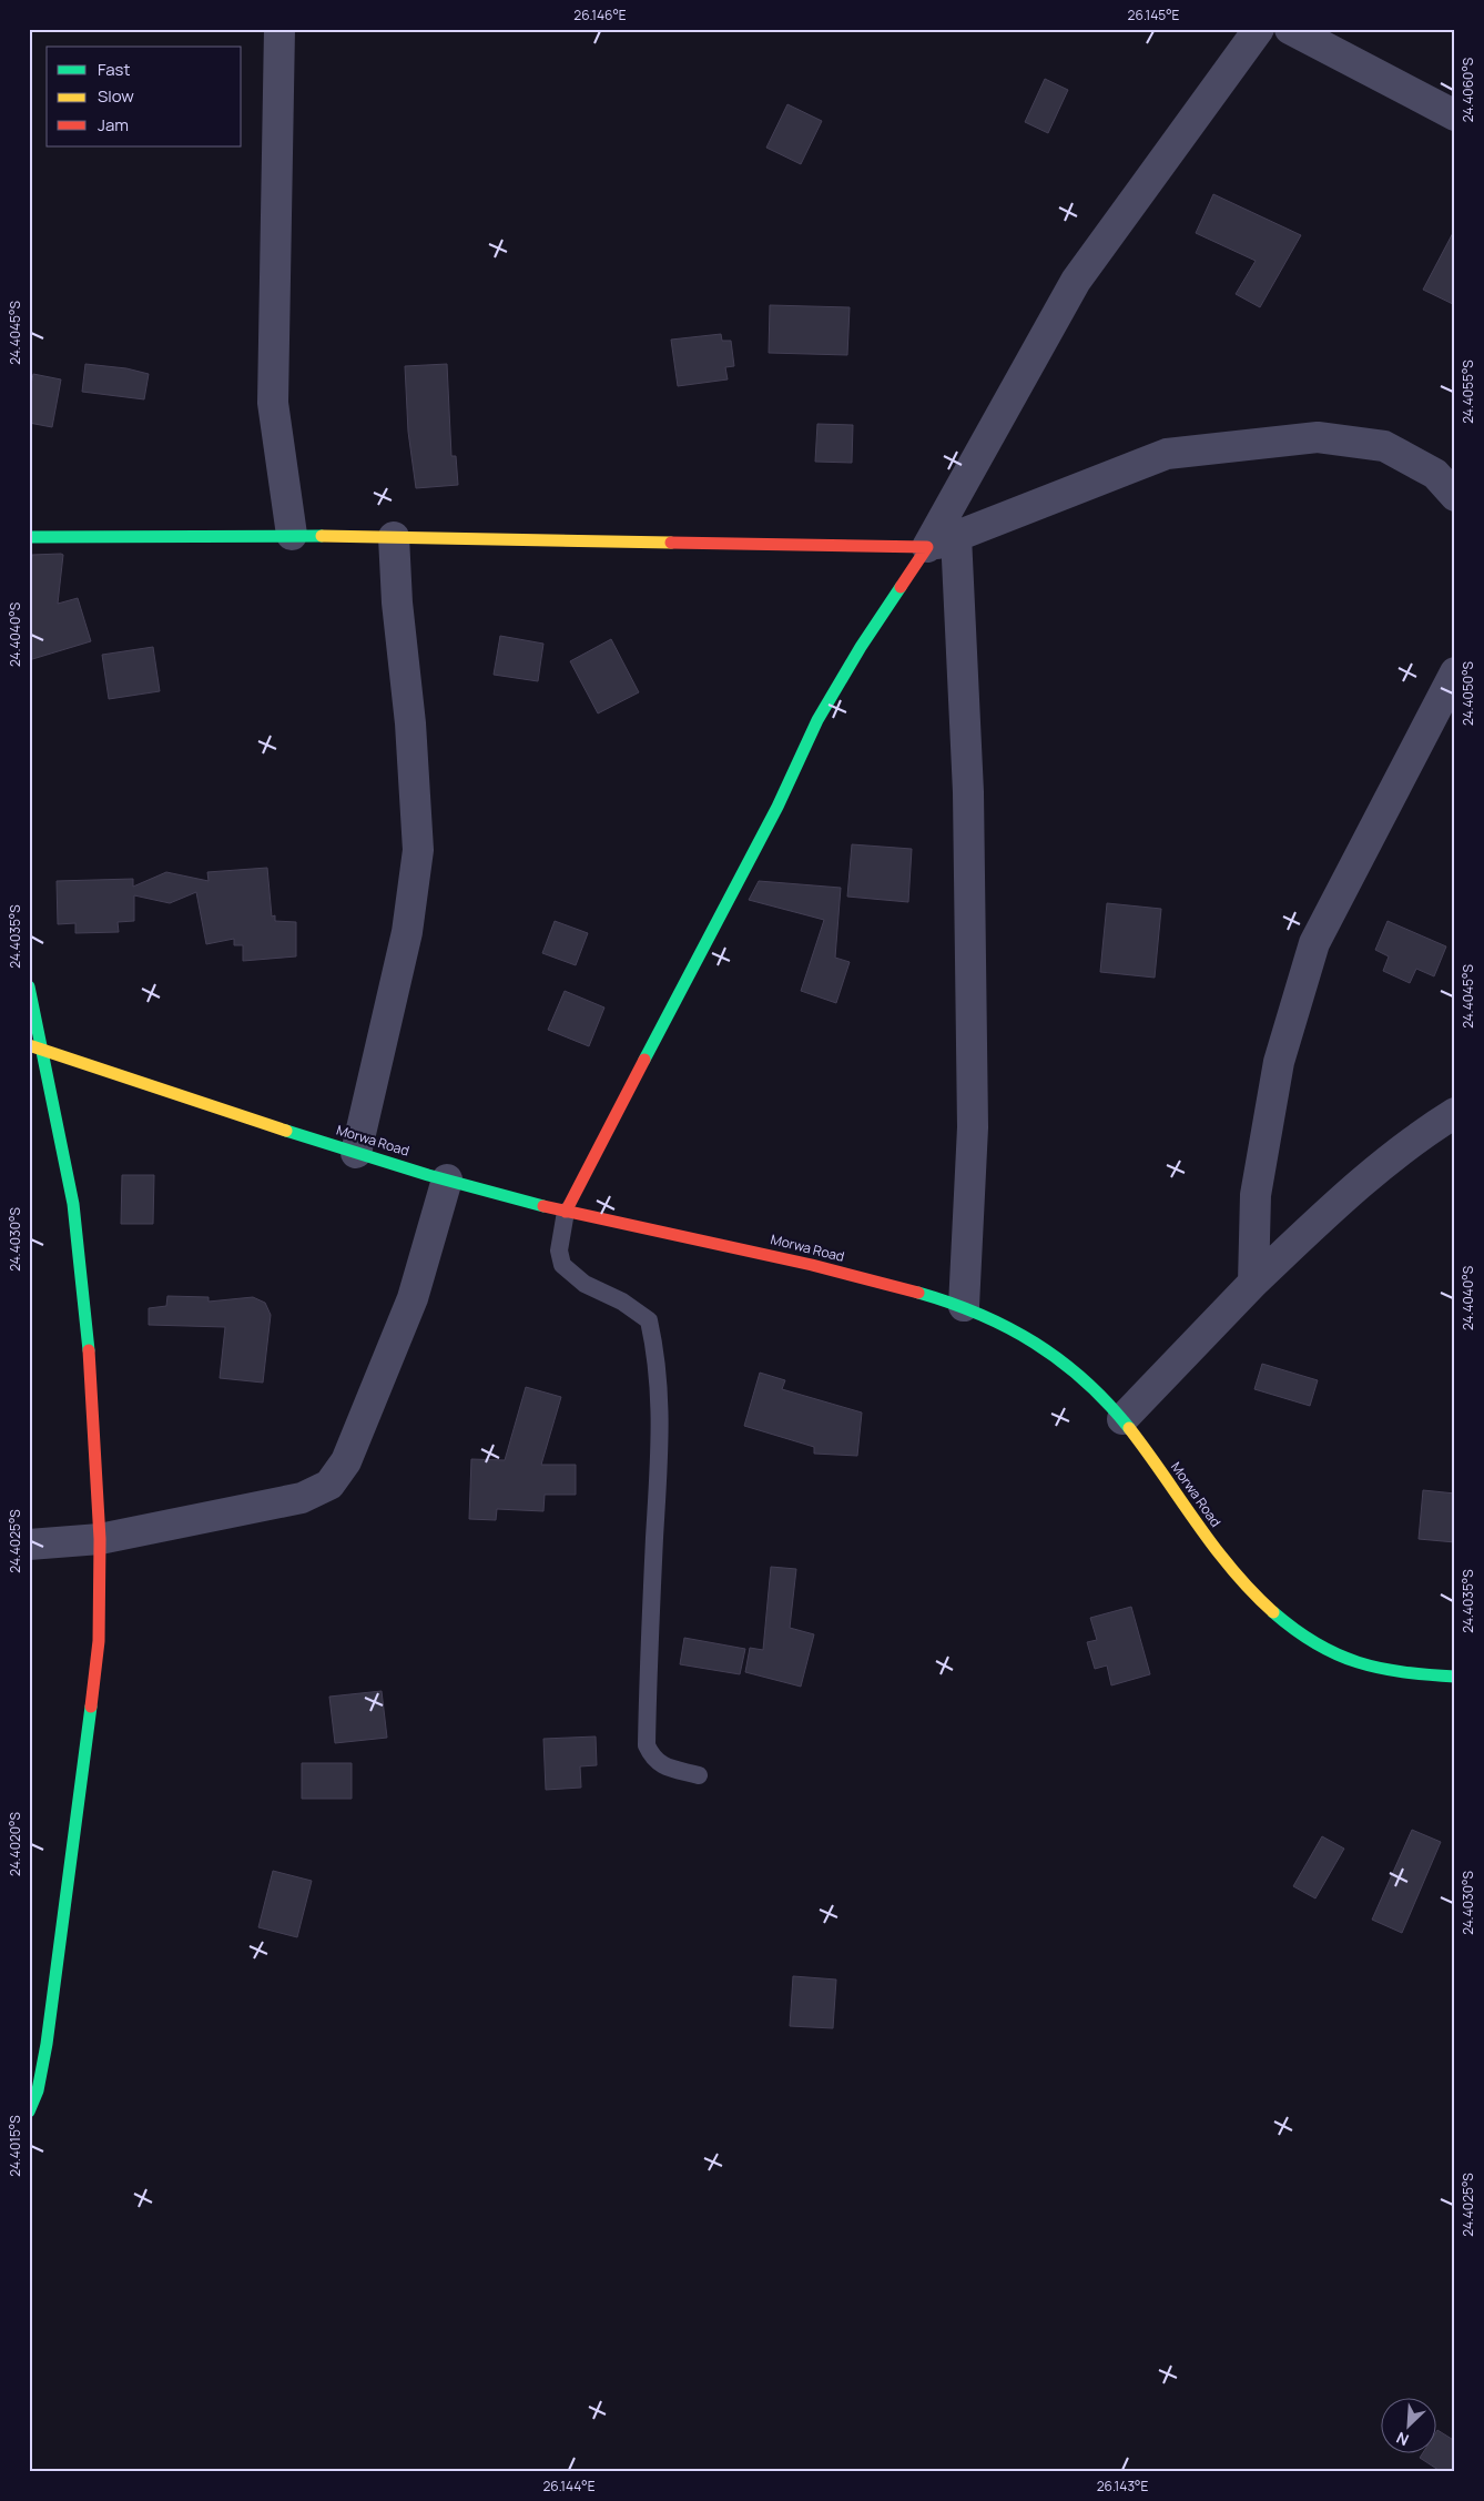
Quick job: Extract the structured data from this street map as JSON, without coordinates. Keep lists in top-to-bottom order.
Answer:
{
  "streets": {
    "street": ["Morwa Road"]
  },
  "legend": ["Fast", "Slow", "Jam"],
  "north": "bottom left",
  "coordinates": [
    "26.146°E",
    "26.145°E",
    "24.4060°S",
    "24.4045°S",
    "24.4055°S",
    "24.4040°S",
    "24.4050°S",
    "24.4035°S",
    "24.4030°S",
    "24.4025°S",
    "24.4020°S",
    "24.4015°S",
    "26.144°E",
    "26.143°E"
  ]
}
